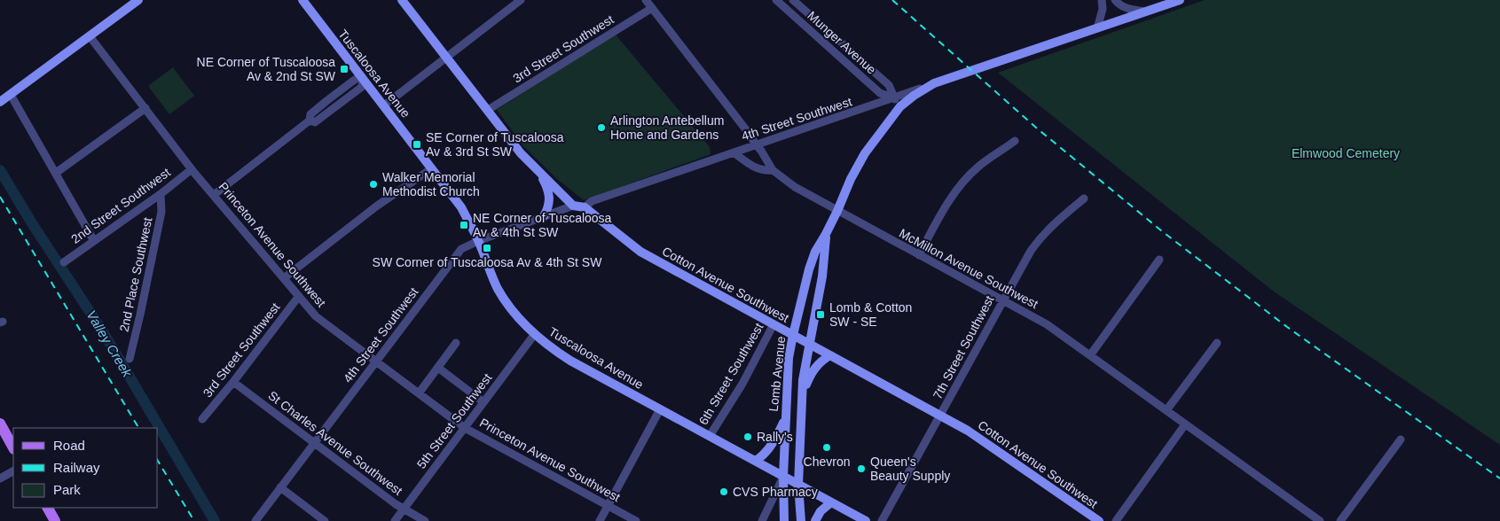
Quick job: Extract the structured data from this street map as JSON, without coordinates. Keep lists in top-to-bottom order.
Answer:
{
  "streets": {
    "street": [
      "Munger Avenue",
      "3rd Street Southwest",
      "Tuscaloosa Avenue",
      "4th Street Southwest",
      "2nd Street Southwest",
      "Princeton Avenue Southwest",
      "McMillon Avenue Southwest",
      "2nd Place Southwest",
      "Cotton Avenue Southwest",
      "7th Street Southwest",
      "6th Street Southwest",
      "Lomb Avenue",
      "5th Street Southwest",
      "St Charles Avenue Southwest"
    ]
  },
  "crossings": [
    ["Munger Avenue", "4th Street Southwest"],
    ["Munger Avenue", "Lomb Avenue"],
    ["3rd Street Southwest", "Princeton Avenue Southwest"],
    ["3rd Street Southwest", "McMillon Avenue Southwest"],
    ["3rd Street Southwest", "St Charles Avenue Southwest"],
    ["Tuscaloosa Avenue", "4th Street Southwest"],
    ["Tuscaloosa Avenue", "6th Street Southwest"],
    ["Tuscaloosa Avenue", "Lomb Avenue"],
    ["Tuscaloosa Avenue", "5th Street Southwest"],
    ["4th Street Southwest", "Princeton Avenue Southwest"],
    ["4th Street Southwest", "McMillon Avenue Southwest"],
    ["4th Street Southwest", "Cotton Avenue Southwest"],
    ["4th Street Southwest", "Lomb Avenue"],
    ["4th Street Southwest", "St Charles Avenue Southwest"],
    ["2nd Street Southwest", "Princeton Avenue Southwest"],
    ["2nd Street Southwest", "2nd Place Southwest"],
    ["Princeton Avenue Southwest", "5th Street Southwest"],
    ["McMillon Avenue Southwest", "7th Street Southwest"],
    ["McMillon Avenue Southwest", "Lomb Avenue"],
    ["Cotton Avenue Southwest", "7th Street Southwest"],
    ["Cotton Avenue Southwest", "6th Street Southwest"],
    ["Cotton Avenue Southwest", "Lomb Avenue"],
    ["5th Street Southwest", "St Charles Avenue Southwest"]
  ],
  "water": ["Valley Creek"],
  "parks": ["Elmwood Cemetery"],
  "places": {
    "transit": [
      "NE Corner of Tuscaloosa Av & 2nd St SW",
      "SE Corner of Tuscaloosa Av & 3rd St SW",
      "NE Corner of Tuscaloosa Av & 4th St SW",
      "SW Corner of Tuscaloosa Av & 4th St SW",
      "Lomb & Cotton SW - SE"
    ],
    "other": [
      "Arlington Antebellum Home and Gardens",
      "Walker Memorial Methodist Church",
      "Rally's",
      "Chevron",
      "Queen's Beauty Supply",
      "CVS Pharmacy"
    ]
  },
  "legend": ["Road", "Railway", "Park"]
}
